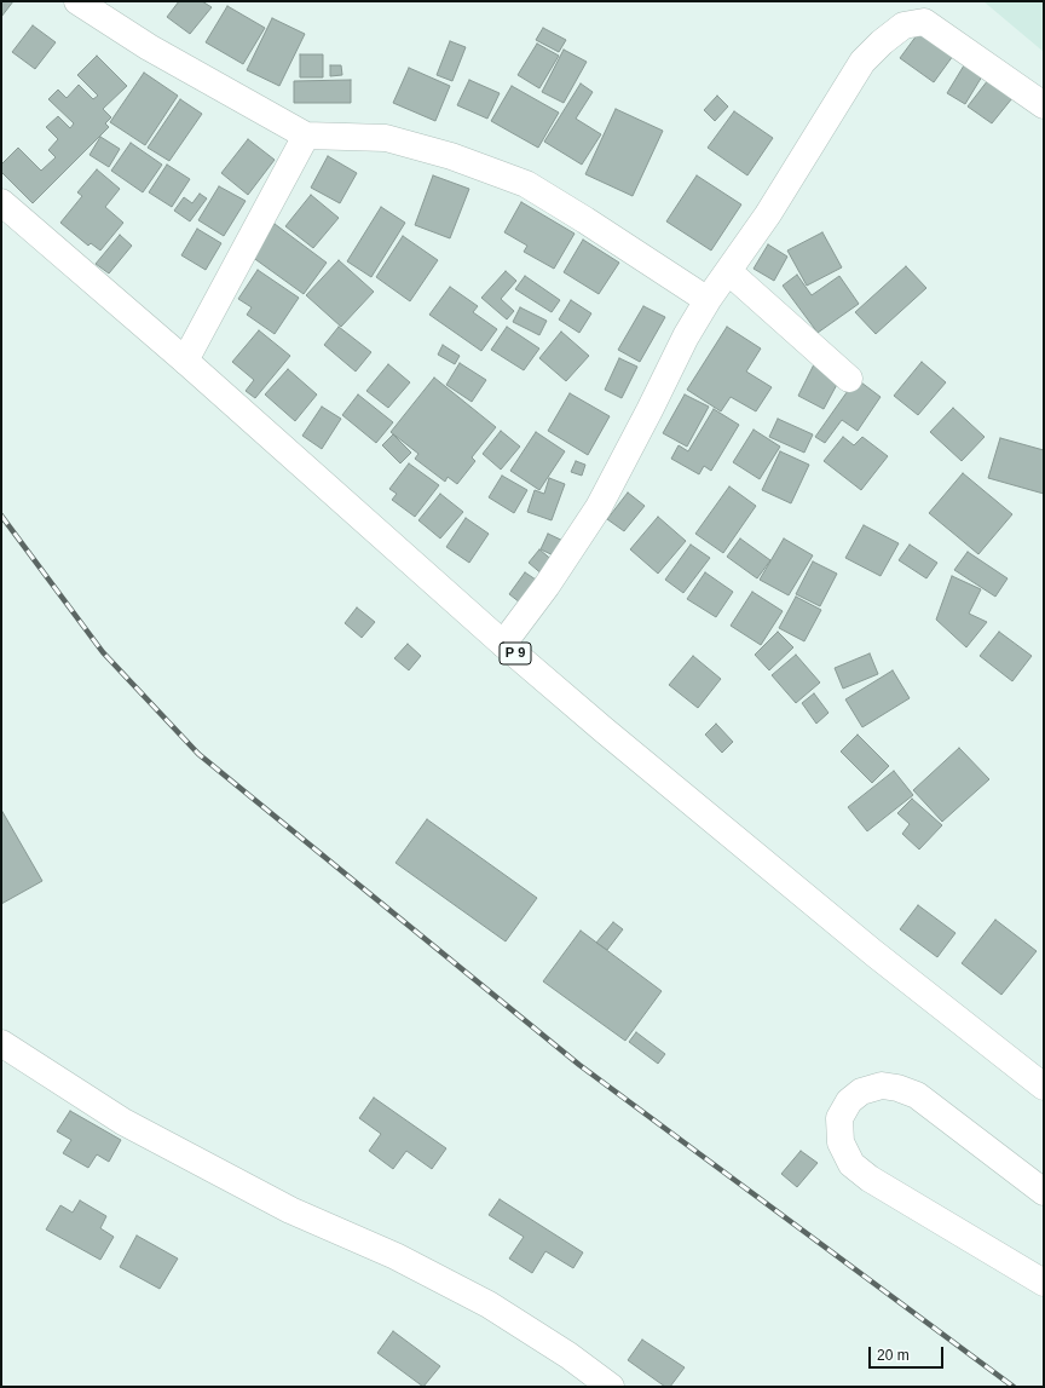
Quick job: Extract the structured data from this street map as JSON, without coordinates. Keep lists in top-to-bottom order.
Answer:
{
  "streets": {
    "street": ["P 9"]
  },
  "scale_bar": "20 m"
}
